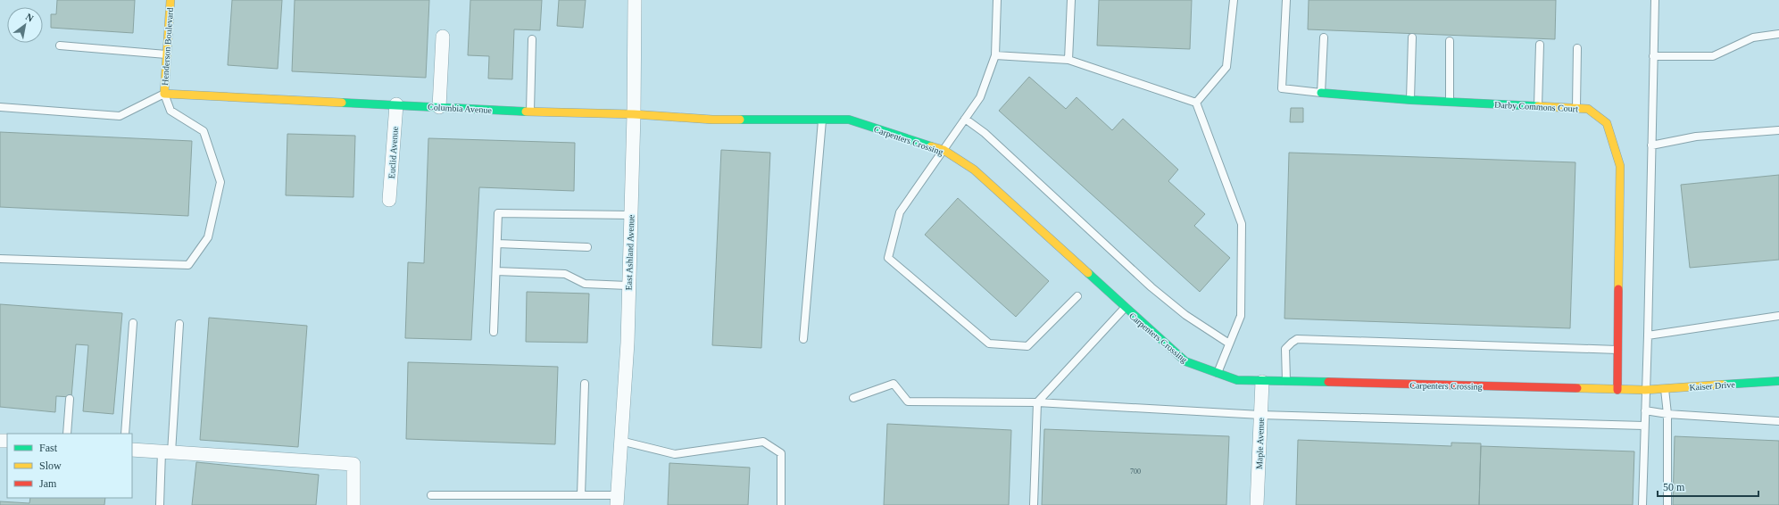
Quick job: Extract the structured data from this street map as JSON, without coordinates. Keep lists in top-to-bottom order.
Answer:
{
  "streets": {
    "street": [
      "Henderson Boulevard",
      "Darby Commons Court",
      "Columbia Avenue",
      "Carpenters Crossing",
      "Euclid Avenue",
      "East Ashland Avenue",
      "Kaiser Drive",
      "Maple Avenue"
    ]
  },
  "crossings": [
    ["Henderson Boulevard", "Columbia Avenue"],
    ["Darby Commons Court", "Carpenters Crossing"],
    ["Columbia Avenue", "Carpenters Crossing"],
    ["Columbia Avenue", "Euclid Avenue"],
    ["Columbia Avenue", "East Ashland Avenue"],
    ["Carpenters Crossing", "Kaiser Drive"],
    ["Carpenters Crossing", "Maple Avenue"]
  ],
  "house_numbers": ["700"],
  "legend": ["Fast", "Slow", "Jam"],
  "scale_bar": "50 m",
  "north": "top right"
}
